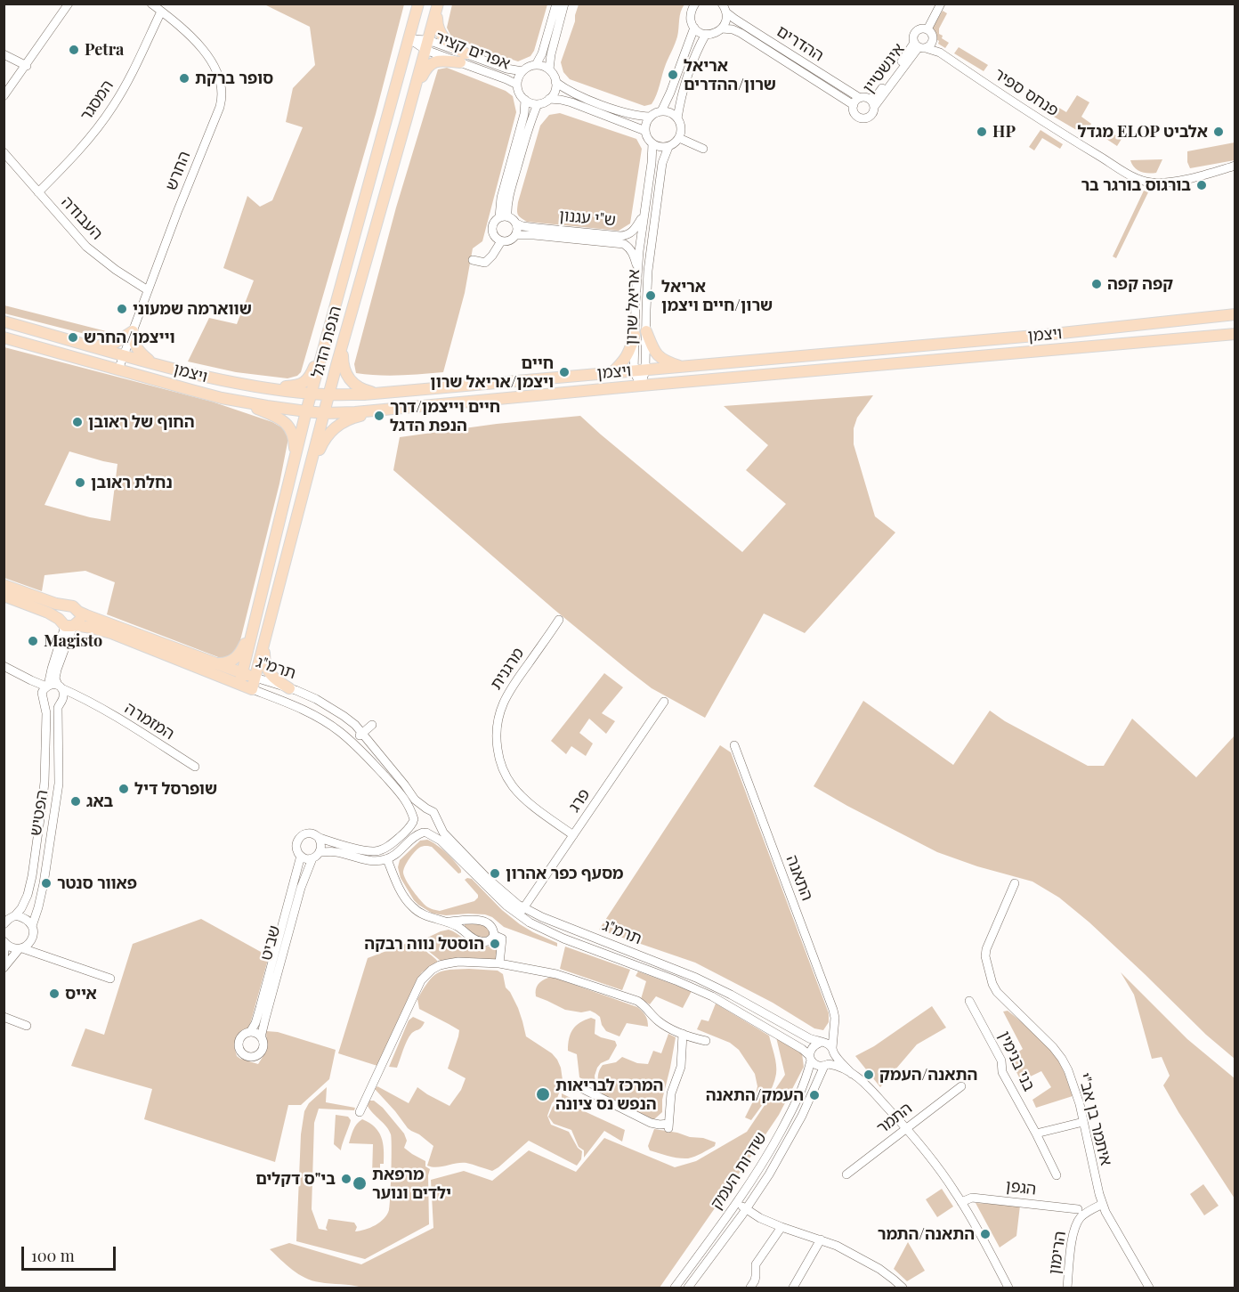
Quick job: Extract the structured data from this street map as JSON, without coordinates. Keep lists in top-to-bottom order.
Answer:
{
  "streets": {
    "main road": ["ויצמן", "הנפת הדגל", "תרמ\"ג"],
    "street": [
      "ההדרים",
      "אפרים קציר",
      "אינשטיין",
      "פנחס ספיר",
      "המסגר",
      "החרש",
      "העבודה",
      "ש\"י עגנון",
      "אריאל שרון",
      "מרגנית",
      "המזמרה",
      "פרג",
      "הפטיש",
      "התאנה",
      "שביט",
      "בני בנימין",
      "התמר",
      "איתמר בן אב\"י",
      "שדרות העמק",
      "הגפן",
      "הרימון"
    ]
  },
  "crossings": [
    ["ההדרים", "אינשטיין"],
    ["אפרים קציר", "הנפת הדגל"],
    ["אינשטיין", "פנחס ספיר"],
    ["המסגר", "החרש"],
    ["המסגר", "העבודה"],
    ["החרש", "העבודה"],
    ["החרש", "ויצמן"],
    ["ש\"י עגנון", "אריאל שרון"],
    ["אריאל שרון", "ויצמן"],
    ["ויצמן", "הנפת הדגל"],
    ["הנפת הדגל", "תרמ\"ג"],
    ["תרמ\"ג", "פרג"],
    ["תרמ\"ג", "התאנה"],
    ["תרמ\"ג", "שדרות העמק"],
    ["מרגנית", "פרג"],
    ["המזמרה", "הפטיש"],
    ["התאנה", "שדרות העמק"],
    ["איתמר בן אב\"י", "הרימון"]
  ],
  "places": [
    "Petra",
    "אריאל שרון/ההדרים",
    "סופר ברקת",
    "HP",
    "מגדל ELOP אלביט",
    "בורגוס בורגר בר",
    "קפה קפה",
    "אריאל שרון/חיים ויצמן",
    "שווארמה שמעוני",
    "וייצמן/החרש",
    "חיים ויצמן/אריאל שרון",
    "חיים וייצמן/דרך הנפת הדגל",
    "החוף של ראובן",
    "נחלת ראובן",
    "Magisto",
    "שופרסל דיל",
    "באג",
    "מסעף כפר אהרון",
    "פאוור סנטר",
    "הוסטל נווה רבקה",
    "אייס",
    "התאנה/העמק",
    "המרכז לבריאות הנפש נס ציונה",
    "העמק/התאנה",
    "בי\"ס דקלים",
    "מרפאת ילדים ונוער",
    "התאנה/התמר"
  ],
  "scale_bar": "100 m"
}
